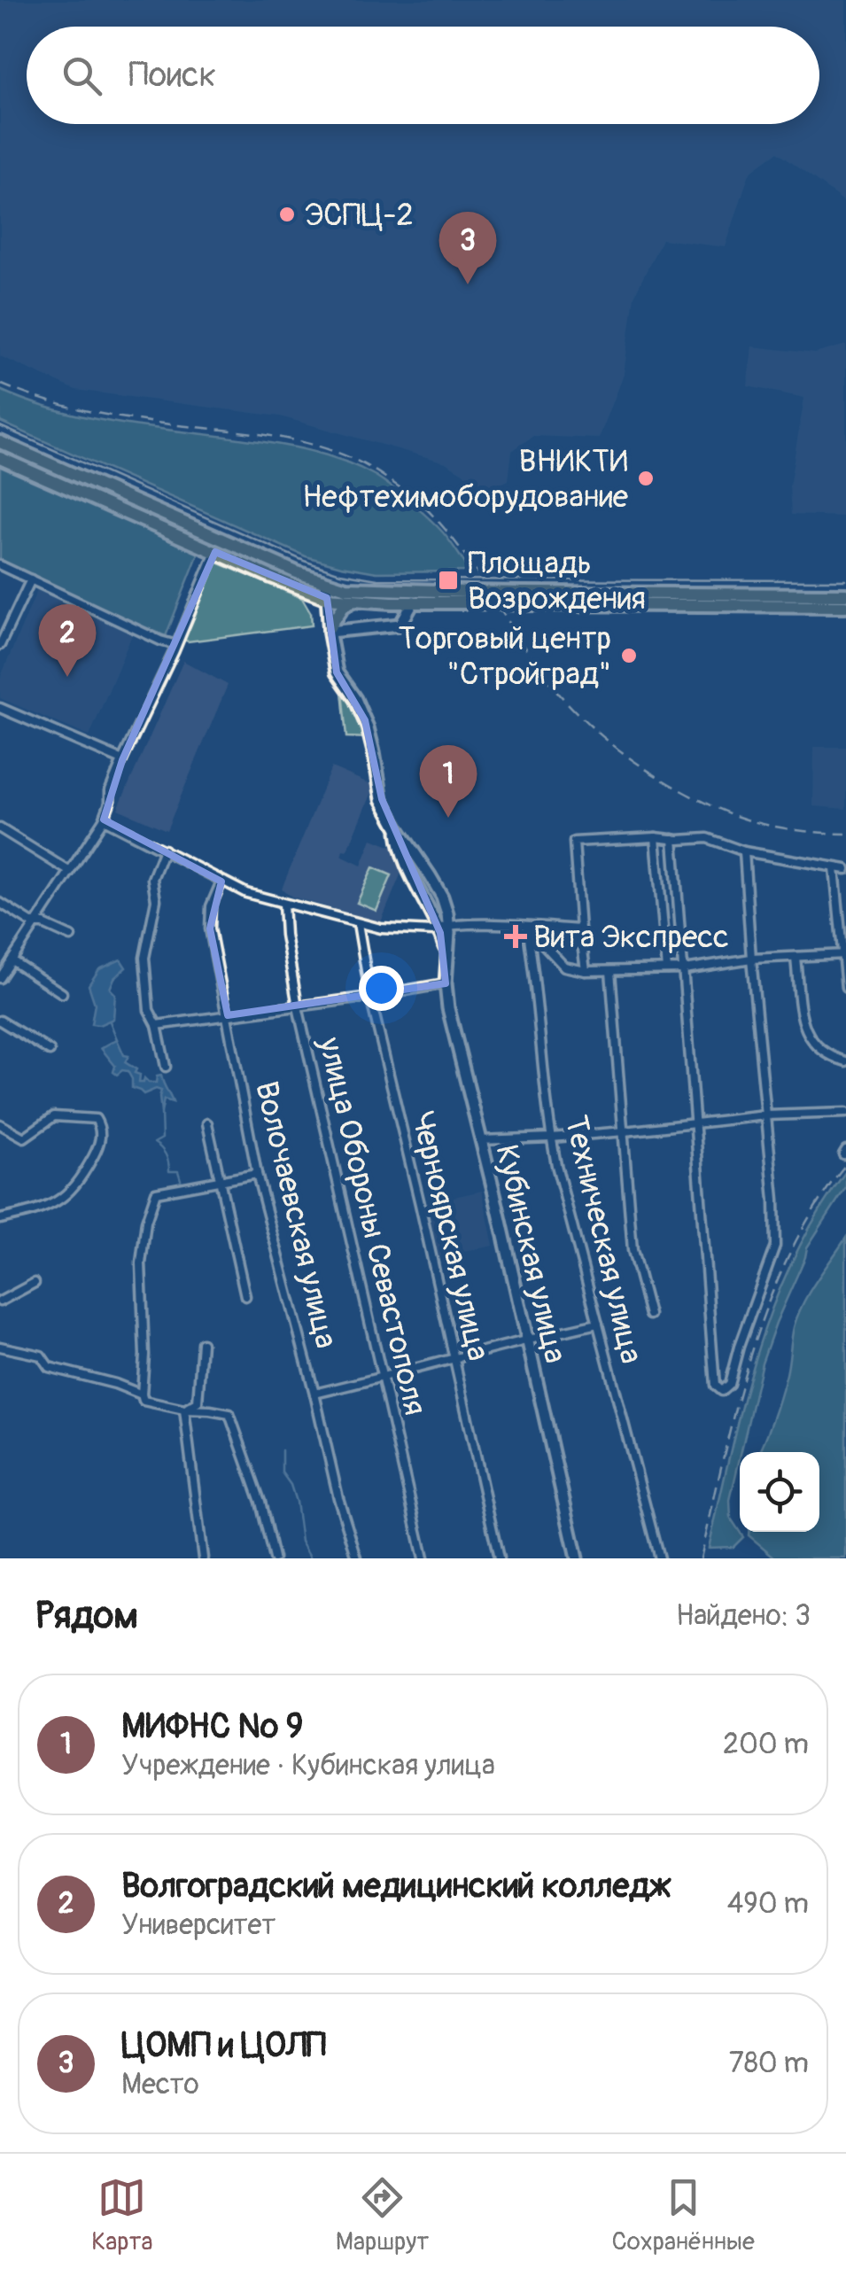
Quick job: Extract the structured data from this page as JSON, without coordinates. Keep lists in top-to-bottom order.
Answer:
{
  "streets": {
    "street": [
      "Волочаевская улица",
      "улица Обороны Севастополя",
      "Черноярская улица",
      "Техническая улица",
      "Кубинская улица"
    ]
  },
  "places": {
    "other": ["ЭСПЦ-2", "ВНИКТИ Нефтехимоборудование", "Торговый центр \"Стройград\""],
    "transit": ["Площадь Возрождения"],
    "health": ["Вита Экспресс"]
  },
  "page": {
    "search": "Поиск",
    "pins": ["3", "2", "1"],
    "heading": ["Рядом", "Найдено: 3"],
    "list": [
      {
        "mark": "1",
        "name": "МИФНС № 9",
        "note": "Учреждение · Кубинская улица",
        "value": "200 m"
      },
      {
        "mark": "2",
        "name": "Волгоградский медицинский колледж",
        "note": "Университет",
        "value": "490 m"
      },
      {
        "mark": "3",
        "name": "ЦОМП и ЦОЛП",
        "note": "Место",
        "value": "780 m"
      }
    ],
    "nav": ["Карта", "Маршрут", "Сохранённые"]
  }
}
